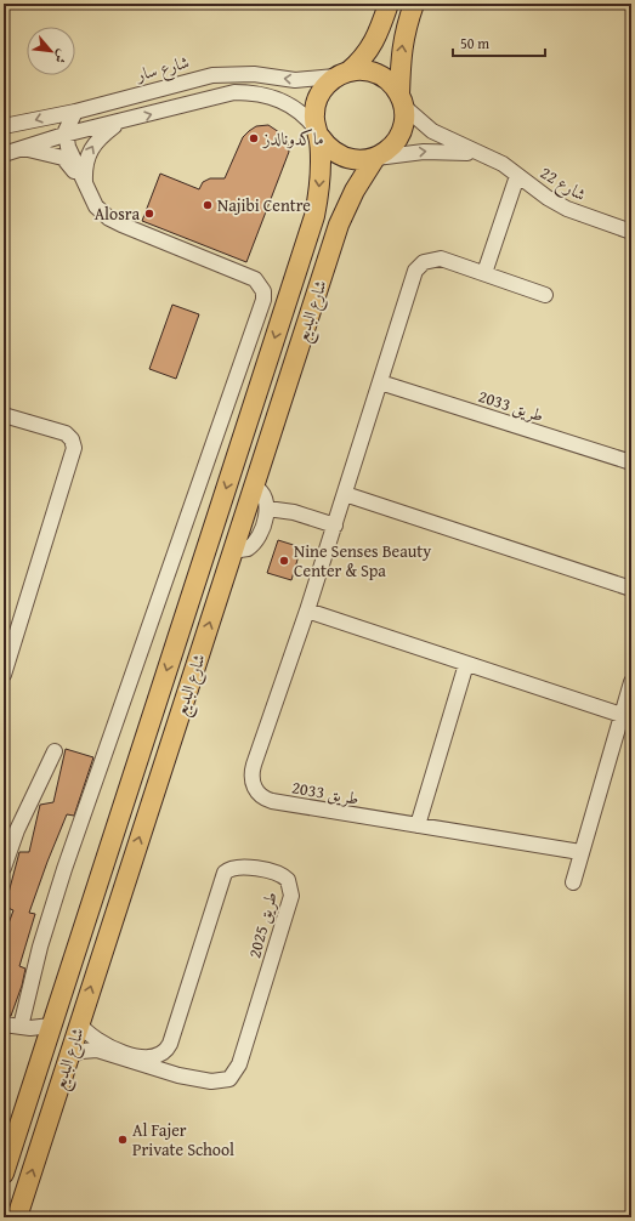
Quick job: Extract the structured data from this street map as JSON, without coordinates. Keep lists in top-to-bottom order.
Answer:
{
  "streets": {
    "main road": ["شارع البديع"],
    "street": [
      "شارع سار",
      "شارع 22",
      "طريق 2033",
      "طريق 2025"
    ]
  },
  "crossings": [
    ["شارع سار", "شارع 22"],
    ["شارع سار", "شارع البديع"],
    ["شارع 22", "شارع البديع"],
    ["شارع البديع", "طريق 2025"]
  ],
  "places": [
    "ماكدونالدز",
    "Najibi Centre",
    "Alosra",
    "Nine Senses Beauty Center & Spa",
    "Al Fajer Private School"
  ],
  "scale_bar": "50 m",
  "north": "bottom right"
}
